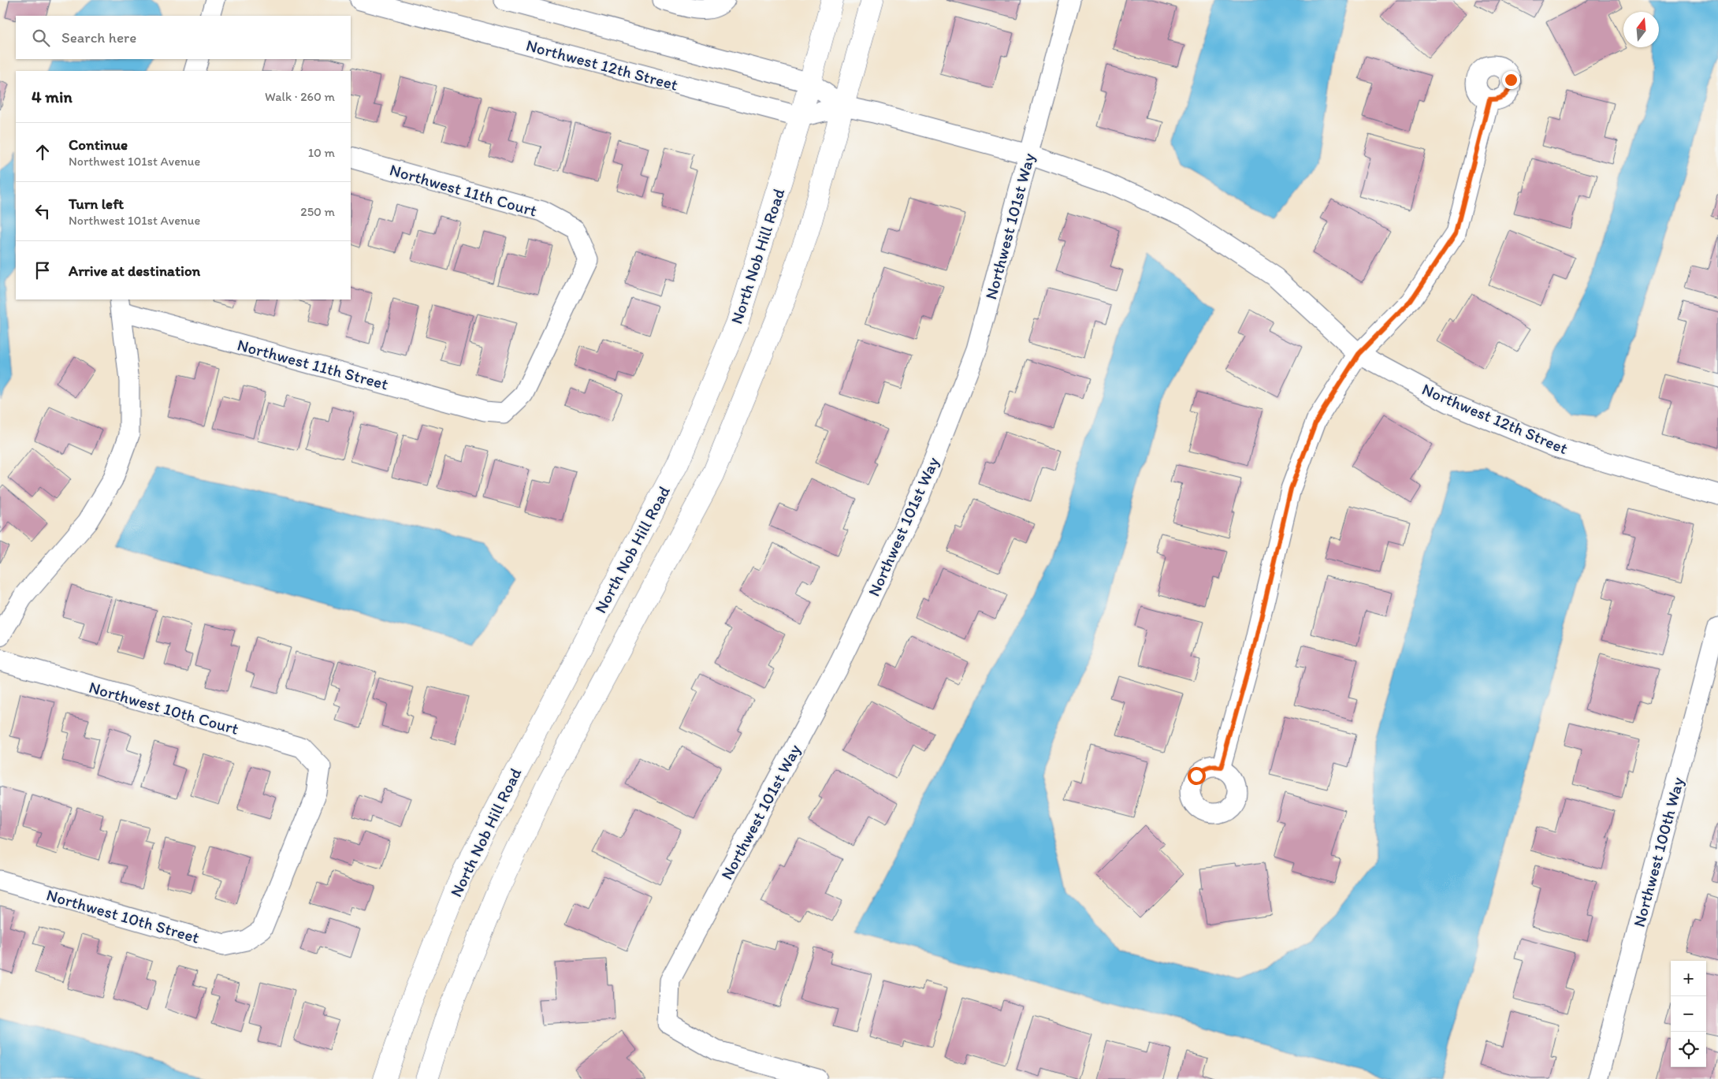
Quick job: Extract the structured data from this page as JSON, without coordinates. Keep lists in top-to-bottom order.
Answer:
{
  "streets": {
    "main road": ["North Nob Hill Road"],
    "street": [
      "Northwest 12th Street",
      "Northwest 11th Court",
      "Northwest 101st Way",
      "Northwest 11th Street",
      "Northwest 10th Court",
      "Northwest 100th Way",
      "Northwest 10th Street"
    ]
  },
  "crossings": [
    ["Northwest 12th Street", "Northwest 101st Way"],
    ["Northwest 12th Street", "North Nob Hill Road"],
    ["Northwest 11th Court", "Northwest 11th Street"],
    ["Northwest 10th Court", "Northwest 10th Street"]
  ],
  "north": "top",
  "page": {
    "search": "Search here",
    "heading": ["4 min", "Walk · 260 m"],
    "list": [
      ["Continue", "Northwest 101st Avenue", "10 m"],
      ["Turn left", "Northwest 101st Avenue", "250 m"],
      "Arrive at destination"
    ],
    "map_buttons": ["+", "−"]
  }
}
